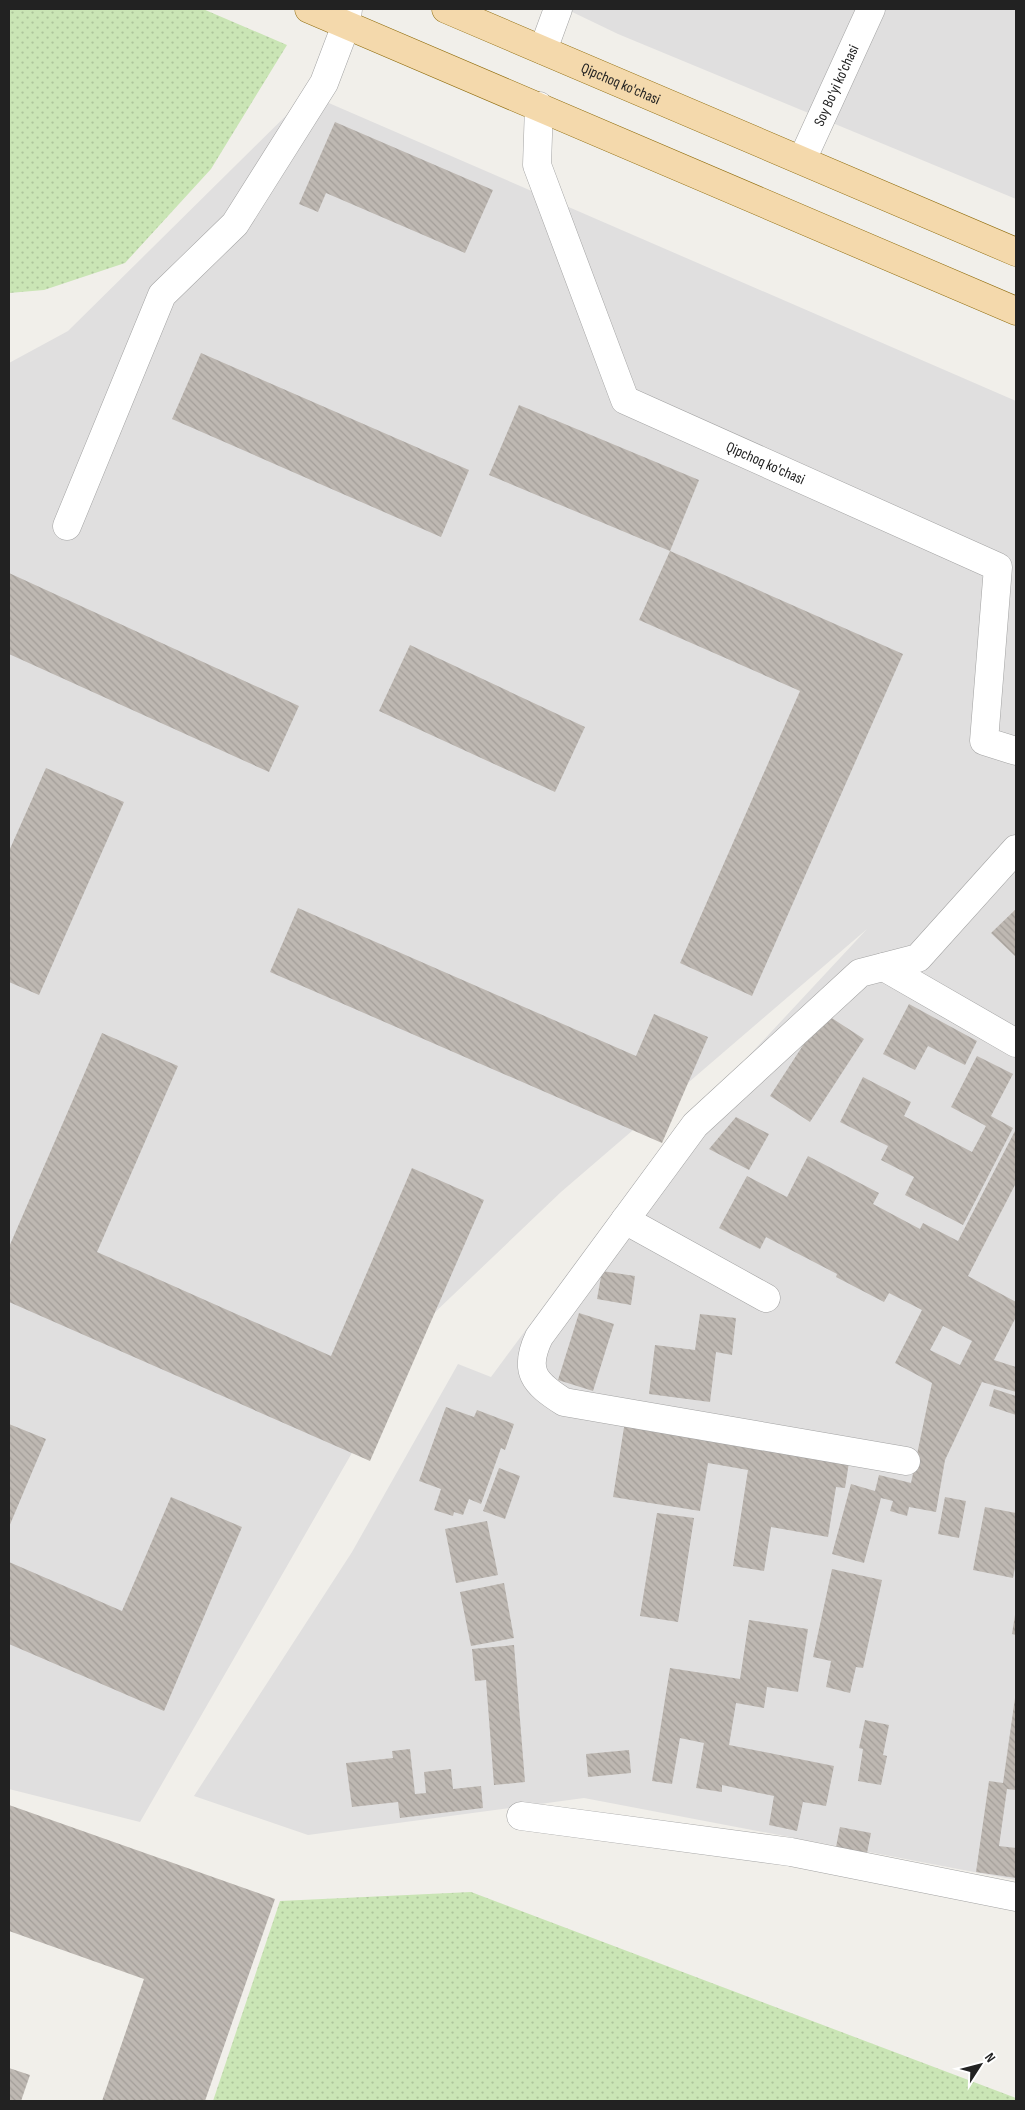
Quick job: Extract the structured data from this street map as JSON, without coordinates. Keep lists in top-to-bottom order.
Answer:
{
  "streets": {
    "main road": ["Qipchoq ko'chasi"],
    "street": ["Soy Bo'yi ko'chasi"]
  },
  "crossings": [
    ["Qipchoq ko'chasi", "Soy Bo'yi ko'chasi"]
  ],
  "north": "top right"
}
